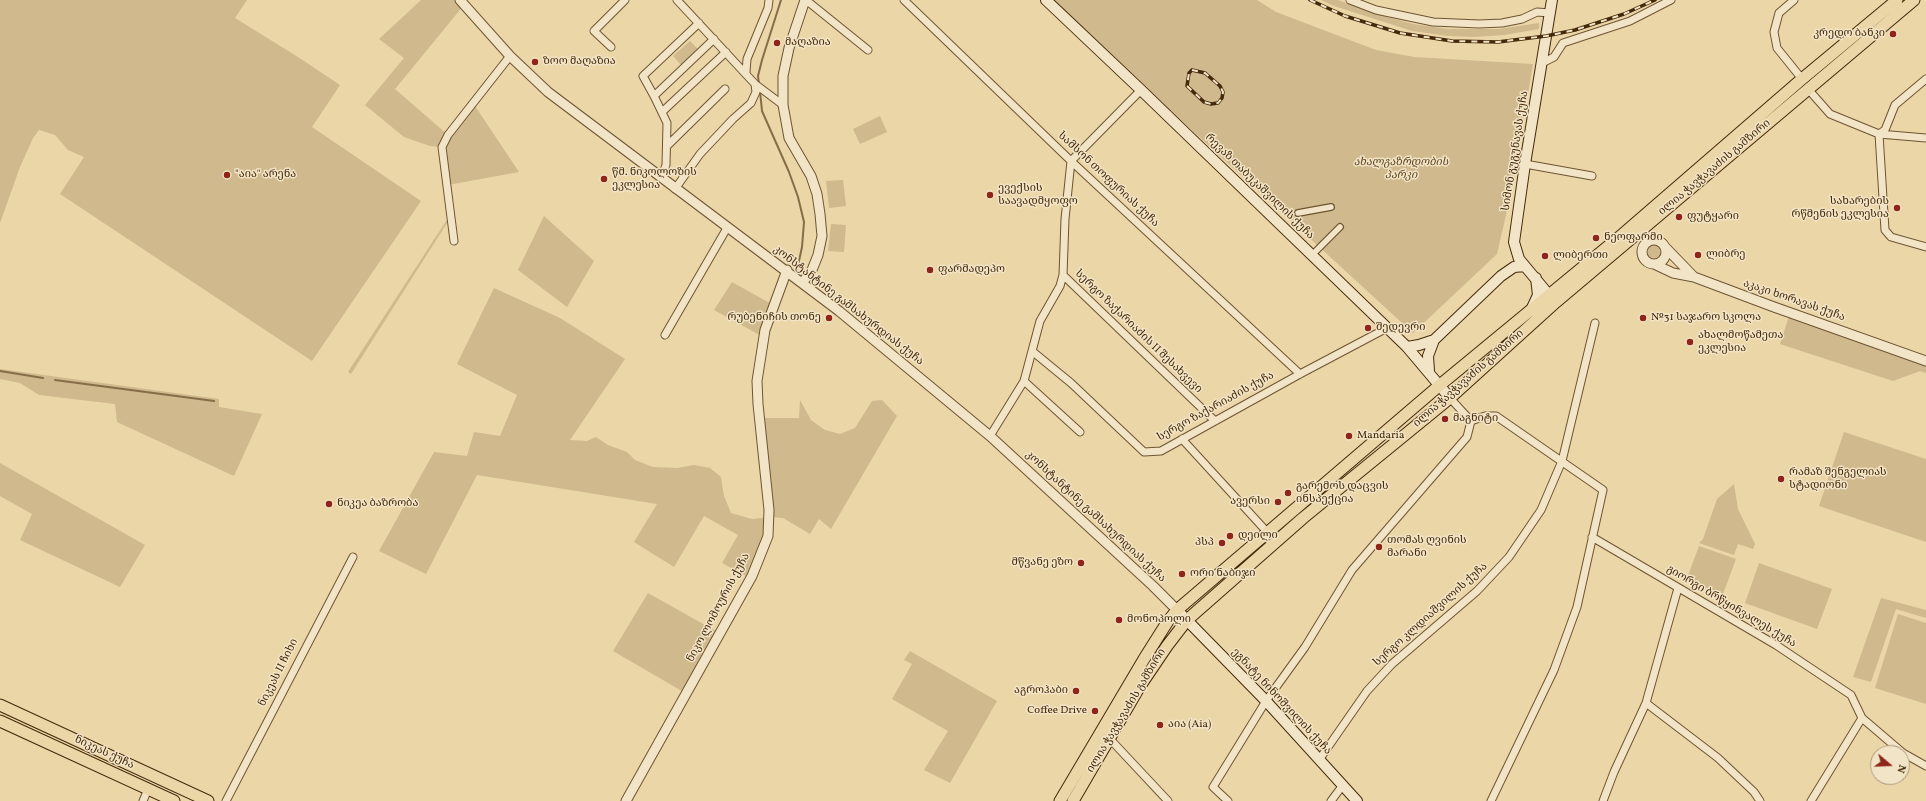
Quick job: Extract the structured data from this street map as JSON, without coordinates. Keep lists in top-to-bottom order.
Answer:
{
  "streets": {
    "main road": [
      "სიმონ გუგუნავას ქუჩა",
      "ილია ჭავჭავაძის გამზირი",
      "რევაზ თაბუკაშვილის ქუჩა",
      "ეგნატე ნინოშვილის ქუჩა",
      "ნიკეას ქუჩა"
    ],
    "street": [
      "სამსონ თოფურიას ქუჩა",
      "აკაკი ხორავას ქუჩა",
      "კონსტანტინე გამსახურდიას ქუჩა",
      "სერგო ზაქარიაძის II შესახვევი",
      "სერგო ზაქარიაძის ქუჩა",
      "გიორგი ბრწყინვალეს ქუჩა",
      "ნიკო ლომოურის ქუჩა",
      "სერგო კლდიაშვილის ქუჩა",
      "ნიკეას II ჩიხი"
    ]
  },
  "crossings": [
    ["სიმონ გუგუნავას ქუჩა", "ილია ჭავჭავაძის გამზირი"],
    ["ილია ჭავჭავაძის გამზირი", "რევაზ თაბუკაშვილის ქუჩა"],
    ["ილია ჭავჭავაძის გამზირი", "კონსტანტინე გამსახურდიას ქუჩა"],
    ["ილია ჭავჭავაძის გამზირი", "ეგნატე ნინოშვილის ქუჩა"],
    ["სამსონ თოფურიას ქუჩა", "სერგო ზაქარიაძის ქუჩა"],
    ["რევაზ თაბუკაშვილის ქუჩა", "სერგო ზაქარიაძის ქუჩა"],
    ["კონსტანტინე გამსახურდიას ქუჩა", "ნიკო ლომოურის ქუჩა"],
    ["კონსტანტინე გამსახურდიას ქუჩა", "ეგნატე ნინოშვილის ქუჩა"],
    ["სერგო ზაქარიაძის II შესახვევი", "სერგო ზაქარიაძის ქუჩა"],
    ["სერგო კლდიაშვილის ქუჩა", "ეგნატე ნინოშვილის ქუჩა"]
  ],
  "parks": ["ახალგაზრდობის პარკი"],
  "places": [
    "კრედო ბანკი",
    "მაღაზია",
    "ზოო მაღაზია",
    "\"აია\" არენა",
    "წმ. ნიკოლოზის ეკლესია",
    "ევექსის საავადმყოფო",
    "სახარების რწმენის ეკლესია",
    "ფუტყარი",
    "ნეოფარმი",
    "ლიბრე",
    "ლიბერთი",
    "ფარმადეპო",
    "რუბენიჩის თონე",
    "№31 საჯარო სკოლა",
    "შედევრი",
    "ახალმოწამეთა ეკლესია",
    "მაგნიტი",
    "Mandaria",
    "რამაზ შენგელიას სტადიონი",
    "გარემოს დაცვის ინსპექცია",
    "ავერსი",
    "ნიკეა ბაზრობა",
    "დეილი",
    "პსპ",
    "თომას ღვინის მარანი",
    "მწვანე ეზო",
    "ორი ნაბიჯი",
    "მონოპოლი",
    "აგროჰაბი",
    "Coffee Drive",
    "აია (Aia)"
  ],
  "north": "right"
}
